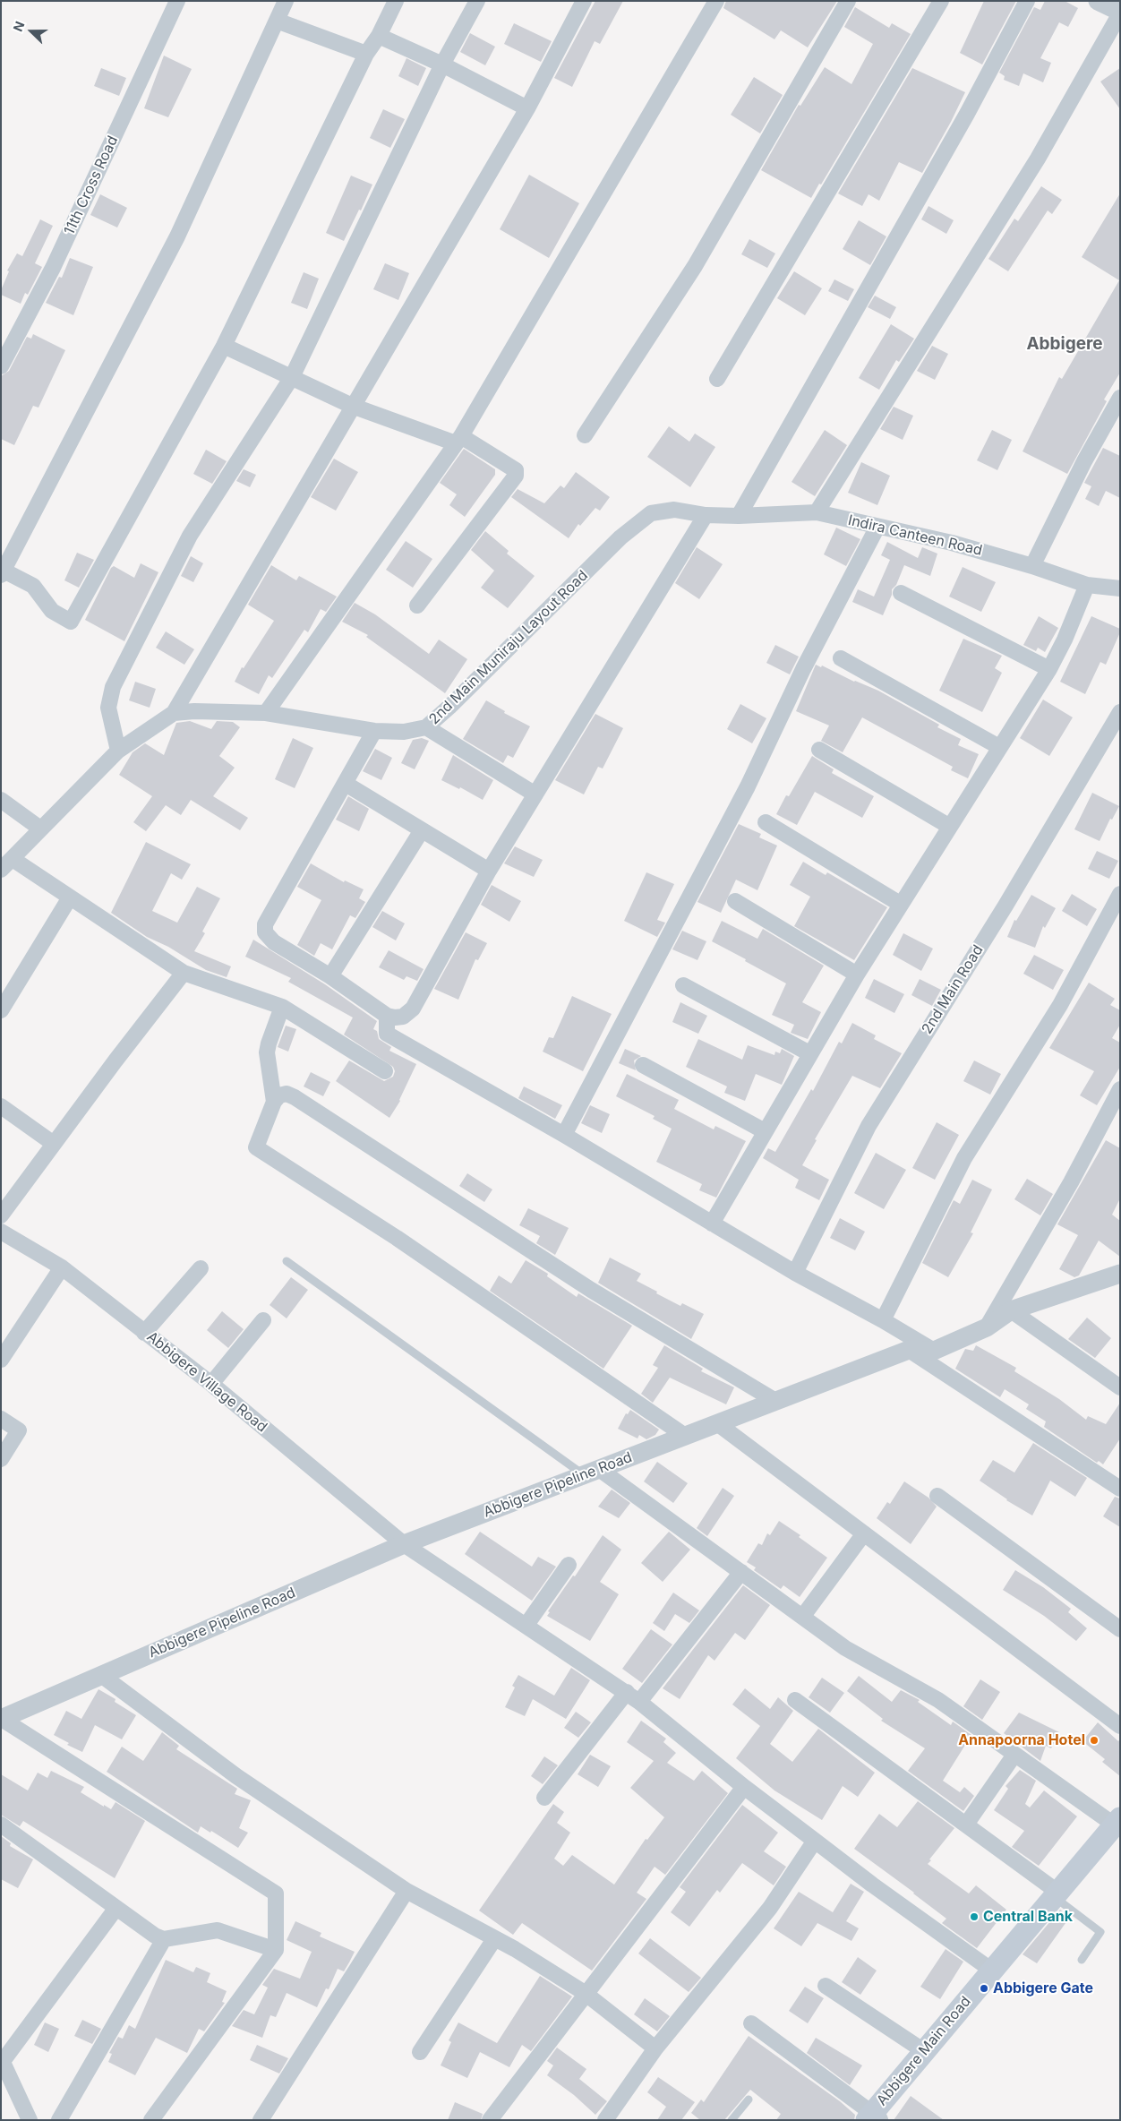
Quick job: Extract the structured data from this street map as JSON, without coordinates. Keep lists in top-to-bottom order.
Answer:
{
  "streets": {
    "main road": ["Abbigere Main Road"],
    "street": [
      "11th Cross Road",
      "Indira Canteen Road",
      "2nd Main Muniraju Layout Road",
      "2nd Main Road",
      "Abbigere Village Road",
      "Abbigere Pipeline Road"
    ]
  },
  "crossings": [
    ["Indira Canteen Road", "2nd Main Muniraju Layout Road"],
    ["Abbigere Village Road", "Abbigere Pipeline Road"],
    ["Abbigere Village Road", "Abbigere Main Road"]
  ],
  "districts": ["Abbigere"],
  "places": ["Annapoorna Hotel", "Central Bank", "Abbigere Gate"],
  "north": "left"
}
